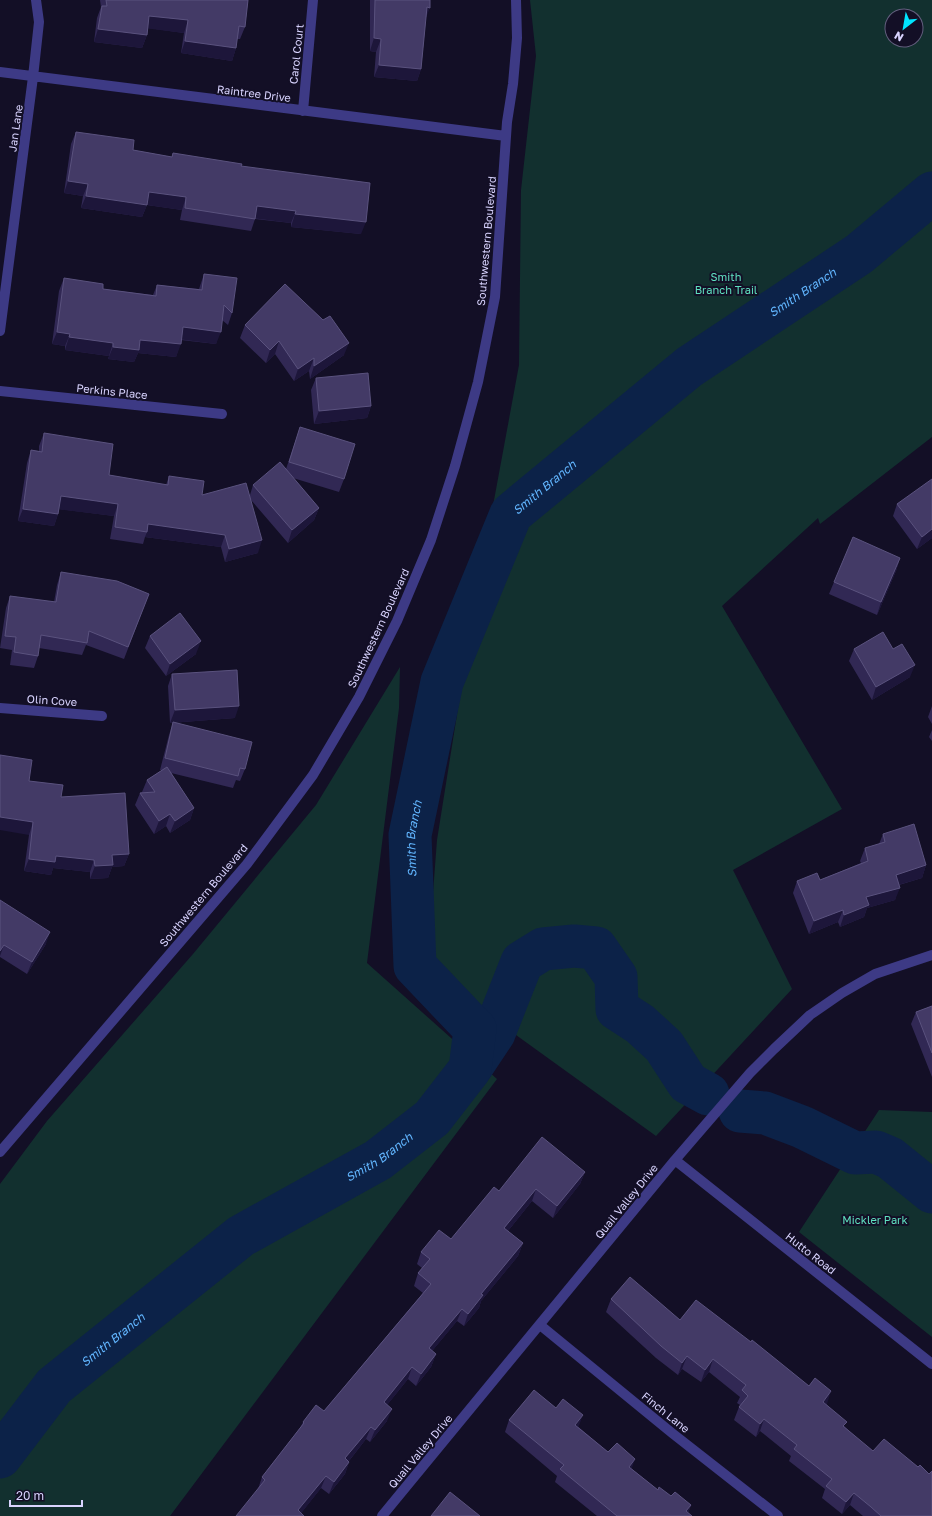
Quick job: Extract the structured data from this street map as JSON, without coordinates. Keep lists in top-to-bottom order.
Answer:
{
  "streets": {
    "street": [
      "Carol Court",
      "Raintree Drive",
      "Jan Lane",
      "Southwestern Boulevard",
      "Perkins Place",
      "Olin Cove",
      "Quail Valley Drive",
      "Hutto Road",
      "Finch Lane"
    ]
  },
  "crossings": [
    ["Carol Court", "Raintree Drive"],
    ["Raintree Drive", "Jan Lane"],
    ["Raintree Drive", "Southwestern Boulevard"],
    ["Quail Valley Drive", "Hutto Road"],
    ["Quail Valley Drive", "Finch Lane"]
  ],
  "water": ["Smith Branch"],
  "parks": ["Smith Branch Trail", "Mickler Park"],
  "scale_bar": "20 m",
  "north": "bottom left"
}
